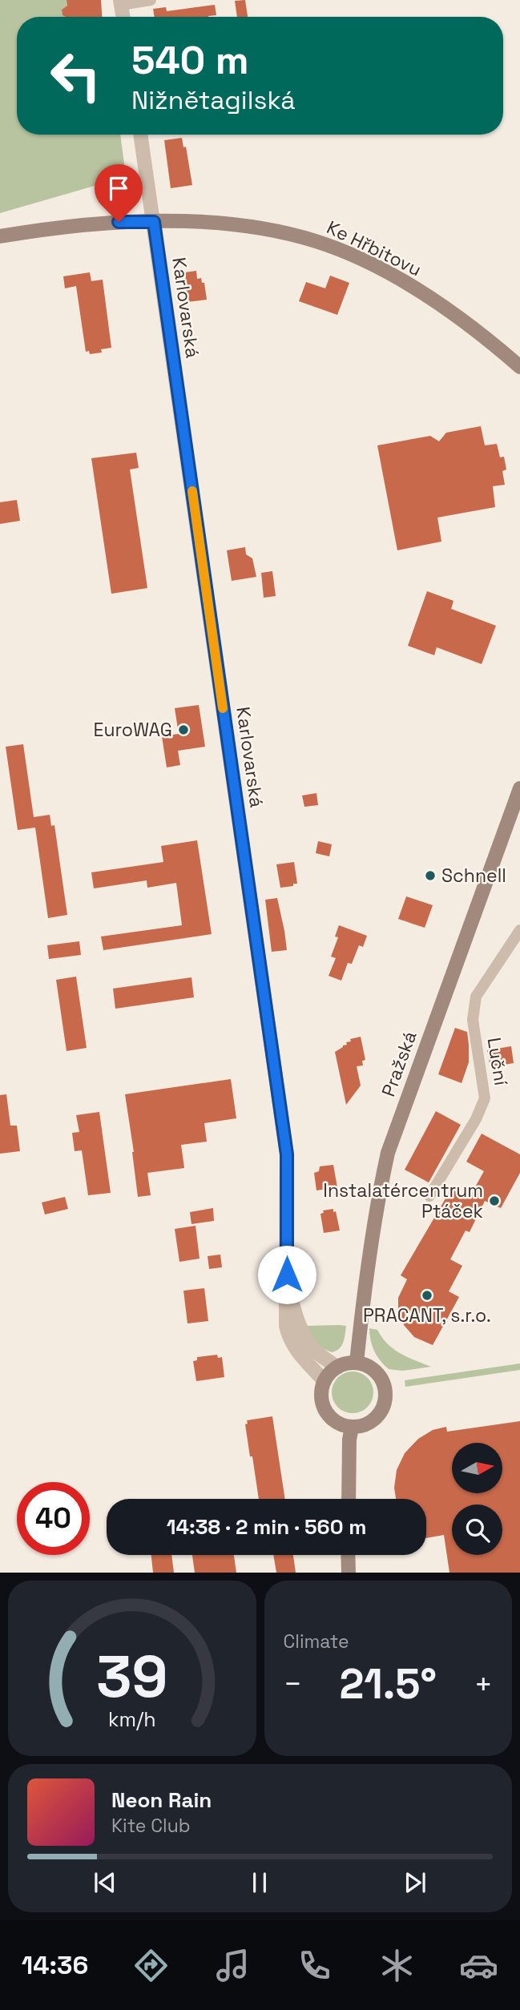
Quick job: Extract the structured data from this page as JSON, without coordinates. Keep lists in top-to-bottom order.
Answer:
{
  "streets": {
    "main road": ["Ke Hřbitovu", "Pražská"],
    "street": ["Karlovarská", "Luční"]
  },
  "crossings": [
    ["Ke Hřbitovu", "Karlovarská"],
    ["Karlovarská", "Pražská"]
  ],
  "places": [
    "EuroWAG",
    "Schnell",
    "Instalatércentrum Ptáček",
    "PRACANT, s.r.o."
  ],
  "north": "right",
  "page": {
    "turn": ["540 m", "Nižnětagilská"],
    "limit": "40",
    "trip": "14:38 · 2 min · 560 m",
    "tile": "Climate",
    "heat": ["−", "21.5°", "+"],
    "song": ["Neon Rain", "Kite Club"],
    "tabs": "14:36",
    "gauge": ["39", "km/h"]
  }
}
